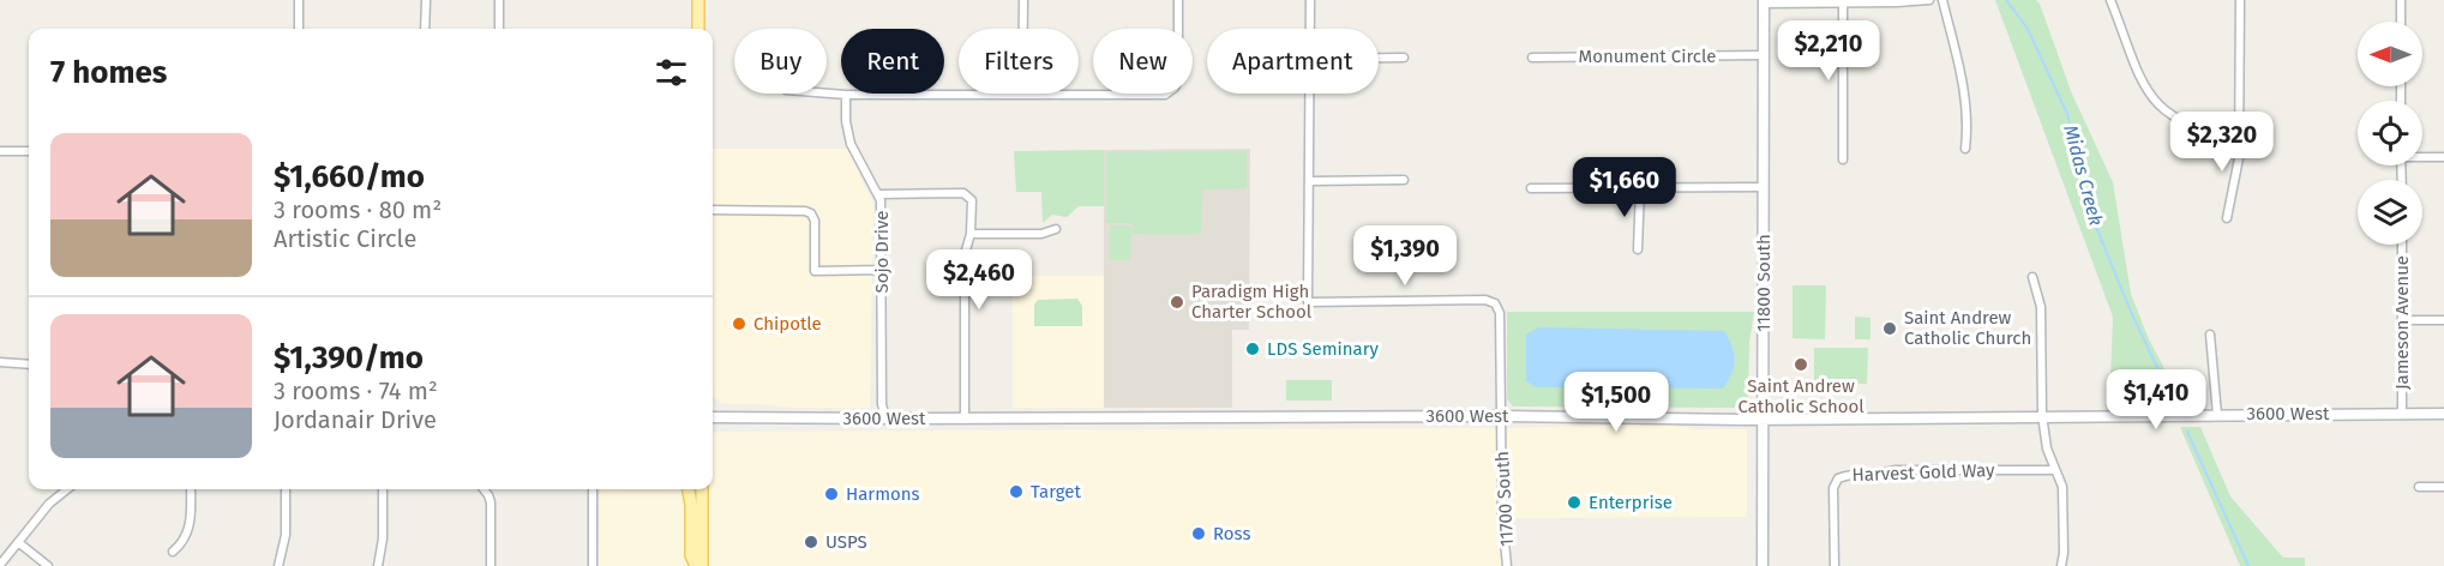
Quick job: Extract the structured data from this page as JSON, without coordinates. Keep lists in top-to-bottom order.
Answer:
{
  "streets": {
    "main road": ["11800 South", "3600 West"],
    "street": [
      "Monument Circle",
      "Sojo Drive",
      "Jameson Avenue",
      "Harvest Gold Way",
      "11700 South"
    ]
  },
  "crossings": [
    ["Monument Circle", "11800 South"],
    ["Sojo Drive", "3600 West"],
    ["11800 South", "3600 West"],
    ["Jameson Avenue", "3600 West"],
    ["3600 West", "11700 South"]
  ],
  "water": ["Midas Creek"],
  "places": [
    "Paradigm High Charter School",
    "Chipotle",
    "Saint Andrew Catholic Church",
    "LDS Seminary",
    "Saint Andrew Catholic School",
    "Target",
    "Harmons",
    "Enterprise",
    "Ross",
    "USPS"
  ],
  "north": "left",
  "page": {
    "price": [
      "$2,210",
      "$2,320",
      "$1,660",
      "$1,390",
      "$2,460",
      "$1,410",
      "$1,500"
    ],
    "chip": [
      "Buy",
      "Rent",
      "Filters",
      "New",
      "Apartment"
    ],
    "heading": "7 homes",
    "list": [
      {
        "name": "$1,660/mo",
        "note": "3 rooms · 80 m² · Artistic Circle"
      },
      {
        "name": "$1,390/mo",
        "note": "3 rooms · 74 m² · Jordanair Drive"
      }
    ]
  }
}
